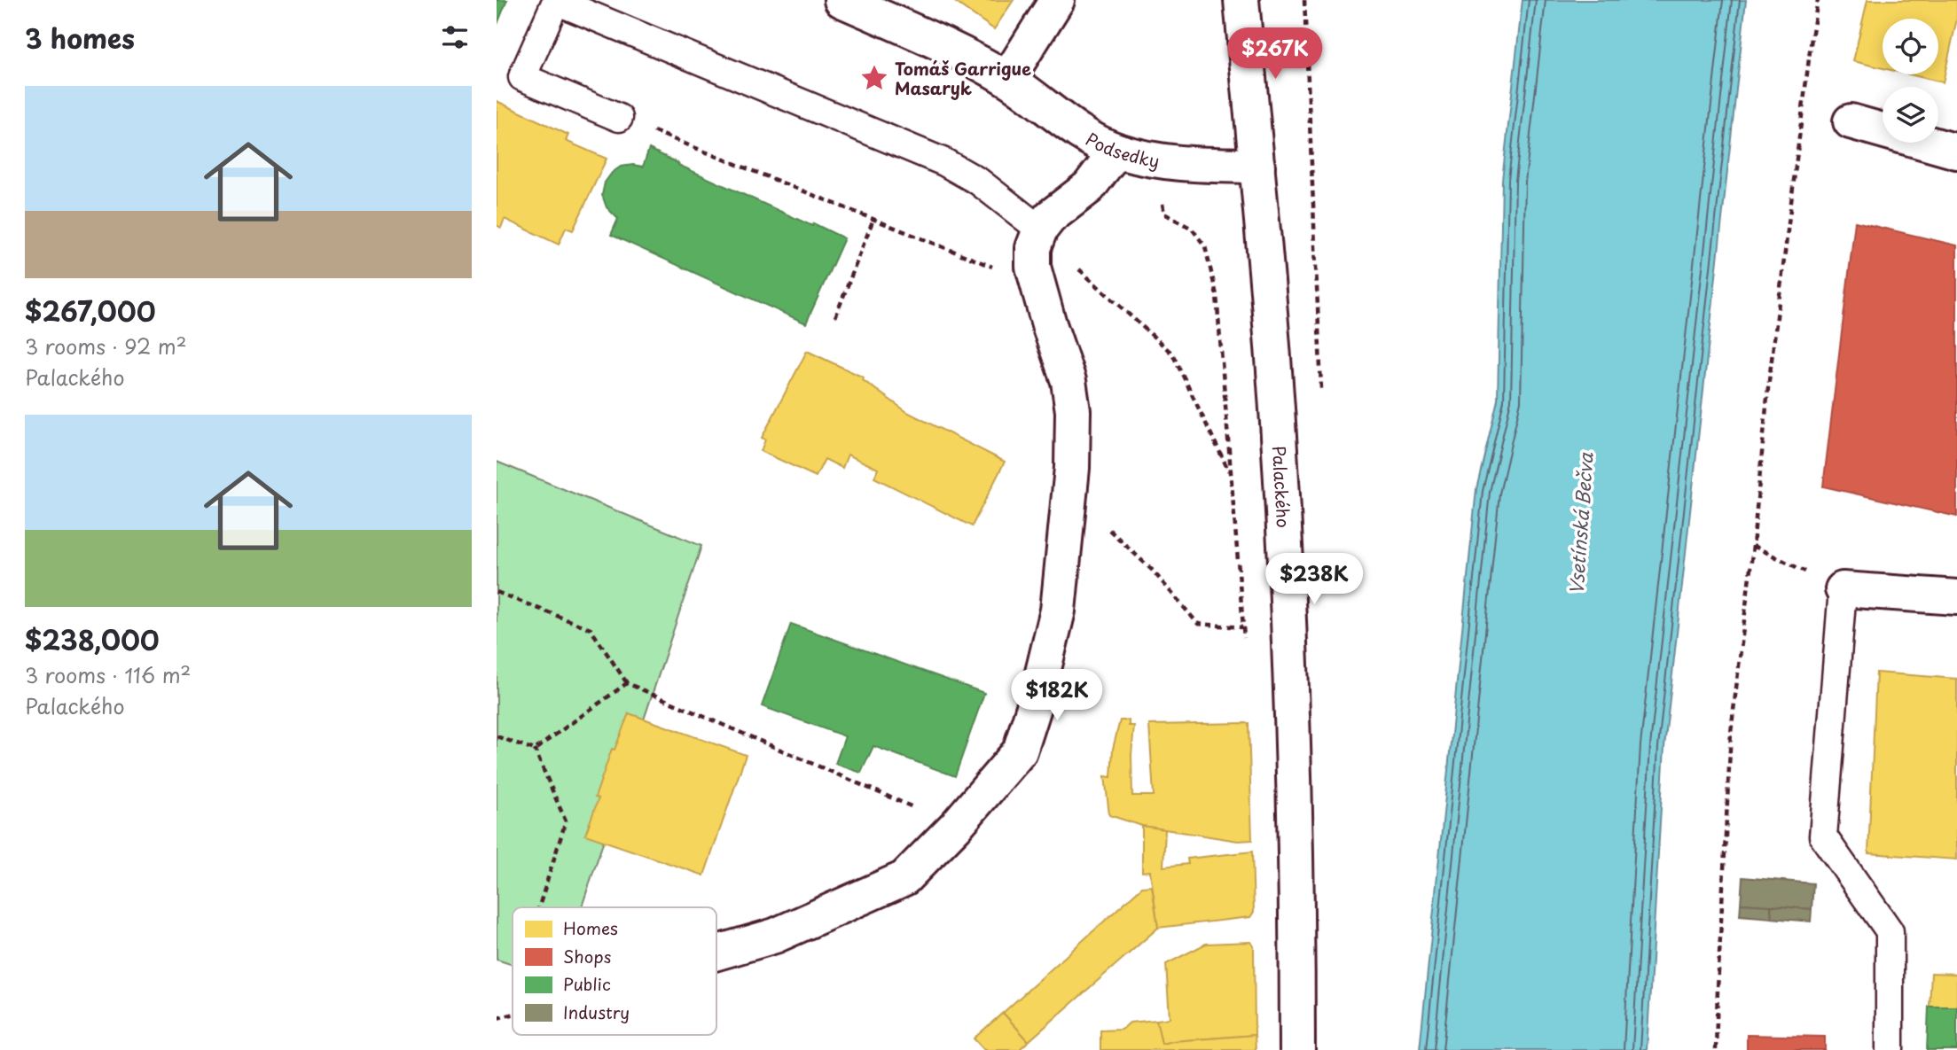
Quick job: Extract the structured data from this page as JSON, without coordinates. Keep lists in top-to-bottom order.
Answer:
{
  "streets": {
    "street": ["Podsedky", "Palackého"]
  },
  "crossings": [
    ["Podsedky", "Palackého"]
  ],
  "water": ["Vsetínská Bečva"],
  "places": {
    "place": ["Tomáš Garrigue Masaryk"]
  },
  "legend": [
    "Homes",
    "Shops",
    "Public",
    "Industry"
  ],
  "page": {
    "heading": "3 homes",
    "price": ["$267K", "$238K", "$182K"],
    "list": [
      {
        "name": "$267,000",
        "note": "3 rooms · 92 m² · Palackého"
      },
      {
        "name": "$238,000",
        "note": "3 rooms · 116 m² · Palackého"
      }
    ]
  }
}
